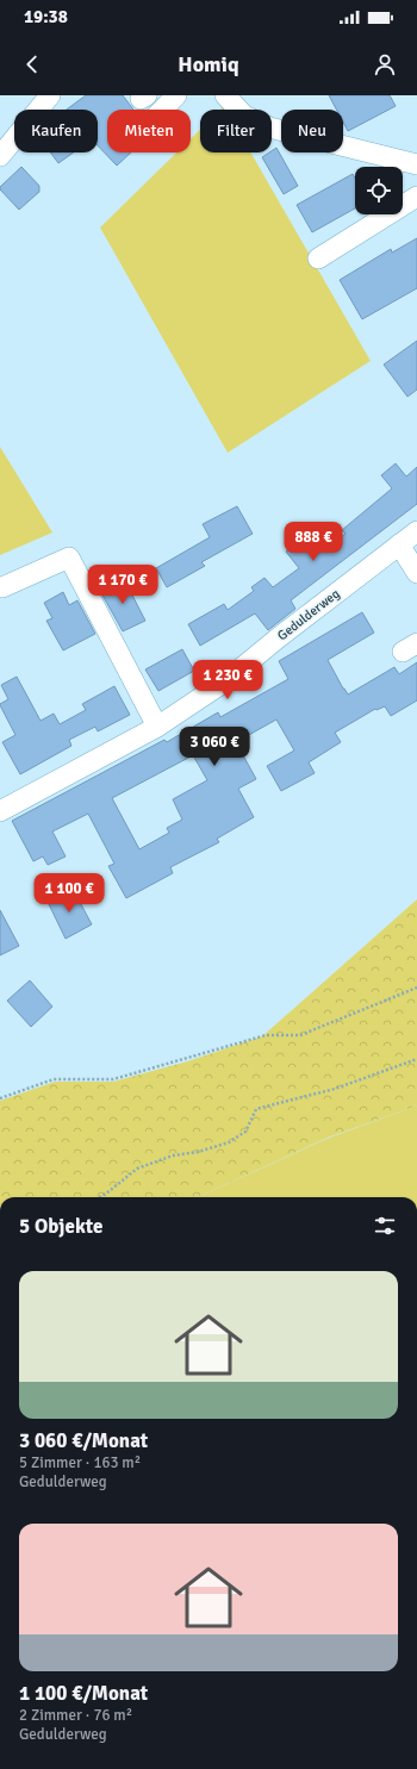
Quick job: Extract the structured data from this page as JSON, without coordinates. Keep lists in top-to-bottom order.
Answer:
{
  "streets": {
    "street": ["Gedulderweg"]
  },
  "page": {
    "status": "19:38",
    "header": "Homiq",
    "chip": [
      "Kaufen",
      "Mieten",
      "Filter",
      "Neu"
    ],
    "price": [
      "888 €",
      "1 170 €",
      "1 230 €",
      "3 060 €",
      "1 100 €"
    ],
    "heading": "5 Objekte",
    "list": [
      {
        "name": "3 060 €/Monat",
        "note": "5 Zimmer · 163 m² · Gedulderweg"
      },
      {
        "name": "1 100 €/Monat",
        "note": "2 Zimmer · 76 m² · Gedulderweg"
      }
    ]
  }
}
